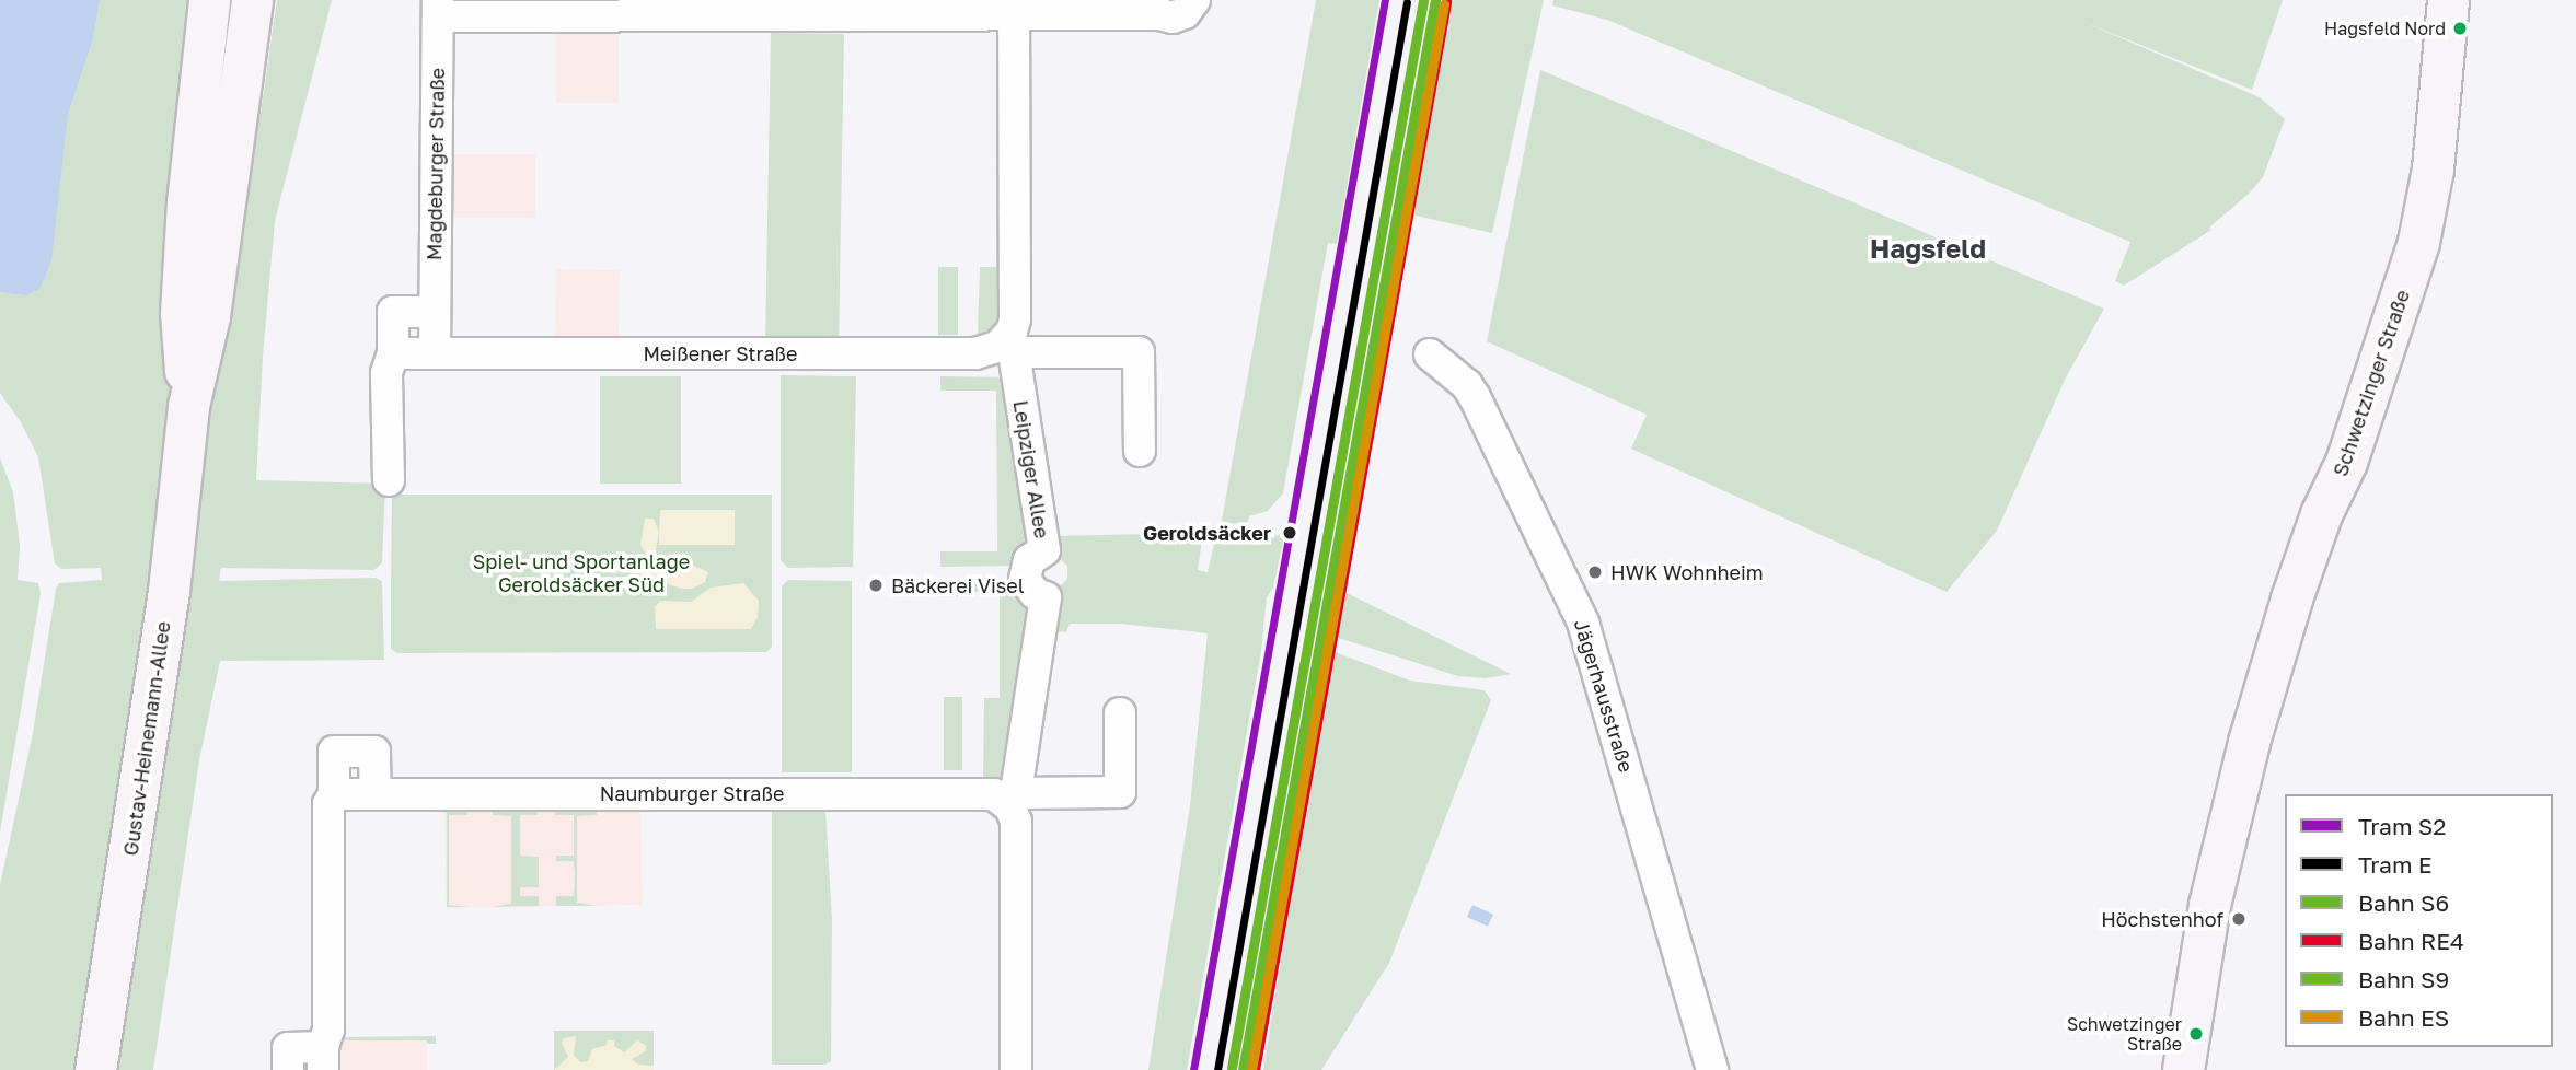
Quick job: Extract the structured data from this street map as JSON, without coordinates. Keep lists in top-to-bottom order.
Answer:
{
  "streets": {
    "main road": ["Schwetzinger Straße", "Gustav-Heinemann-Allee"],
    "street": [
      "Magdeburger Straße",
      "Meißener Straße",
      "Leipziger Allee",
      "Jägerhausstraße",
      "Naumburger Straße"
    ]
  },
  "crossings": [
    ["Magdeburger Straße", "Leipziger Allee"],
    ["Meißener Straße", "Leipziger Allee"],
    ["Leipziger Allee", "Naumburger Straße"]
  ],
  "districts": ["Hagsfeld"],
  "parks": ["Spiel- und Sportanlage Geroldsäcker Süd"],
  "places": [
    "Hagsfeld Nord",
    "Geroldsäcker",
    "HWK Wohnheim",
    "Bäckerei Visel",
    "Höchstenhof",
    "Schwetzinger Straße"
  ],
  "lines": [
    "tram line S2",
    "rail line S6",
    "rail line S9",
    "tram line E",
    "rail line RE4",
    "rail line ES"
  ],
  "legend": [
    "Tram S2",
    "Tram E",
    "Bahn S6",
    "Bahn RE4",
    "Bahn S9",
    "Bahn ES"
  ]
}
